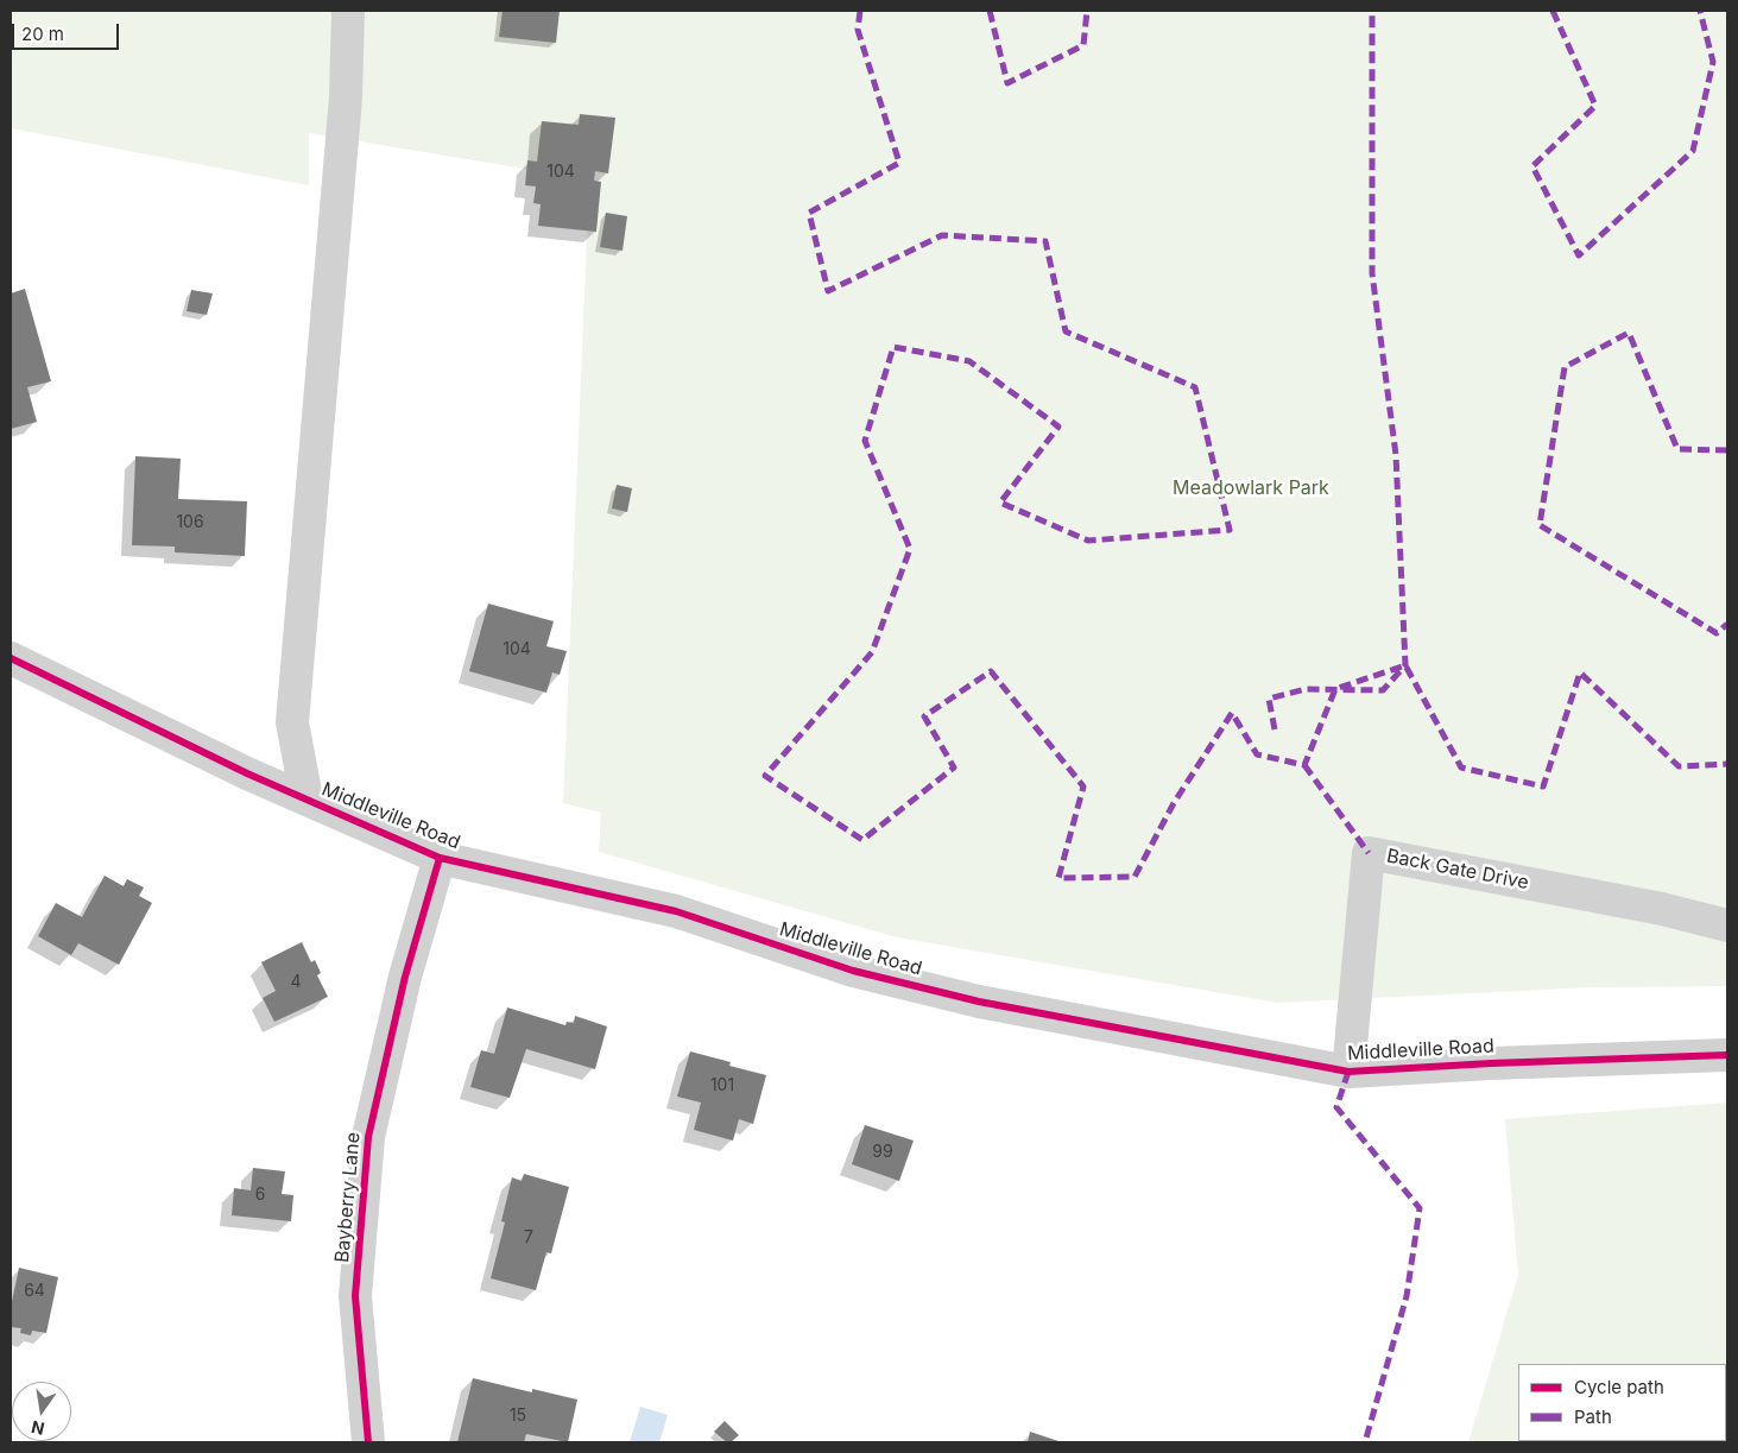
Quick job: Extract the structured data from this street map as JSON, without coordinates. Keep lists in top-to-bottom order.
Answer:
{
  "streets": {
    "street": ["Middleville Road", "Back Gate Drive", "Bayberry Lane"]
  },
  "crossings": [
    ["Middleville Road", "Back Gate Drive"],
    ["Middleville Road", "Bayberry Lane"]
  ],
  "parks": ["Meadowlark Park"],
  "house_numbers": [
    "104",
    "106",
    "104",
    "4",
    "101",
    "99",
    "6",
    "7",
    "64",
    "15"
  ],
  "legend": ["Cycle path", "Path"],
  "scale_bar": "20 m",
  "north": "bottom"
}
